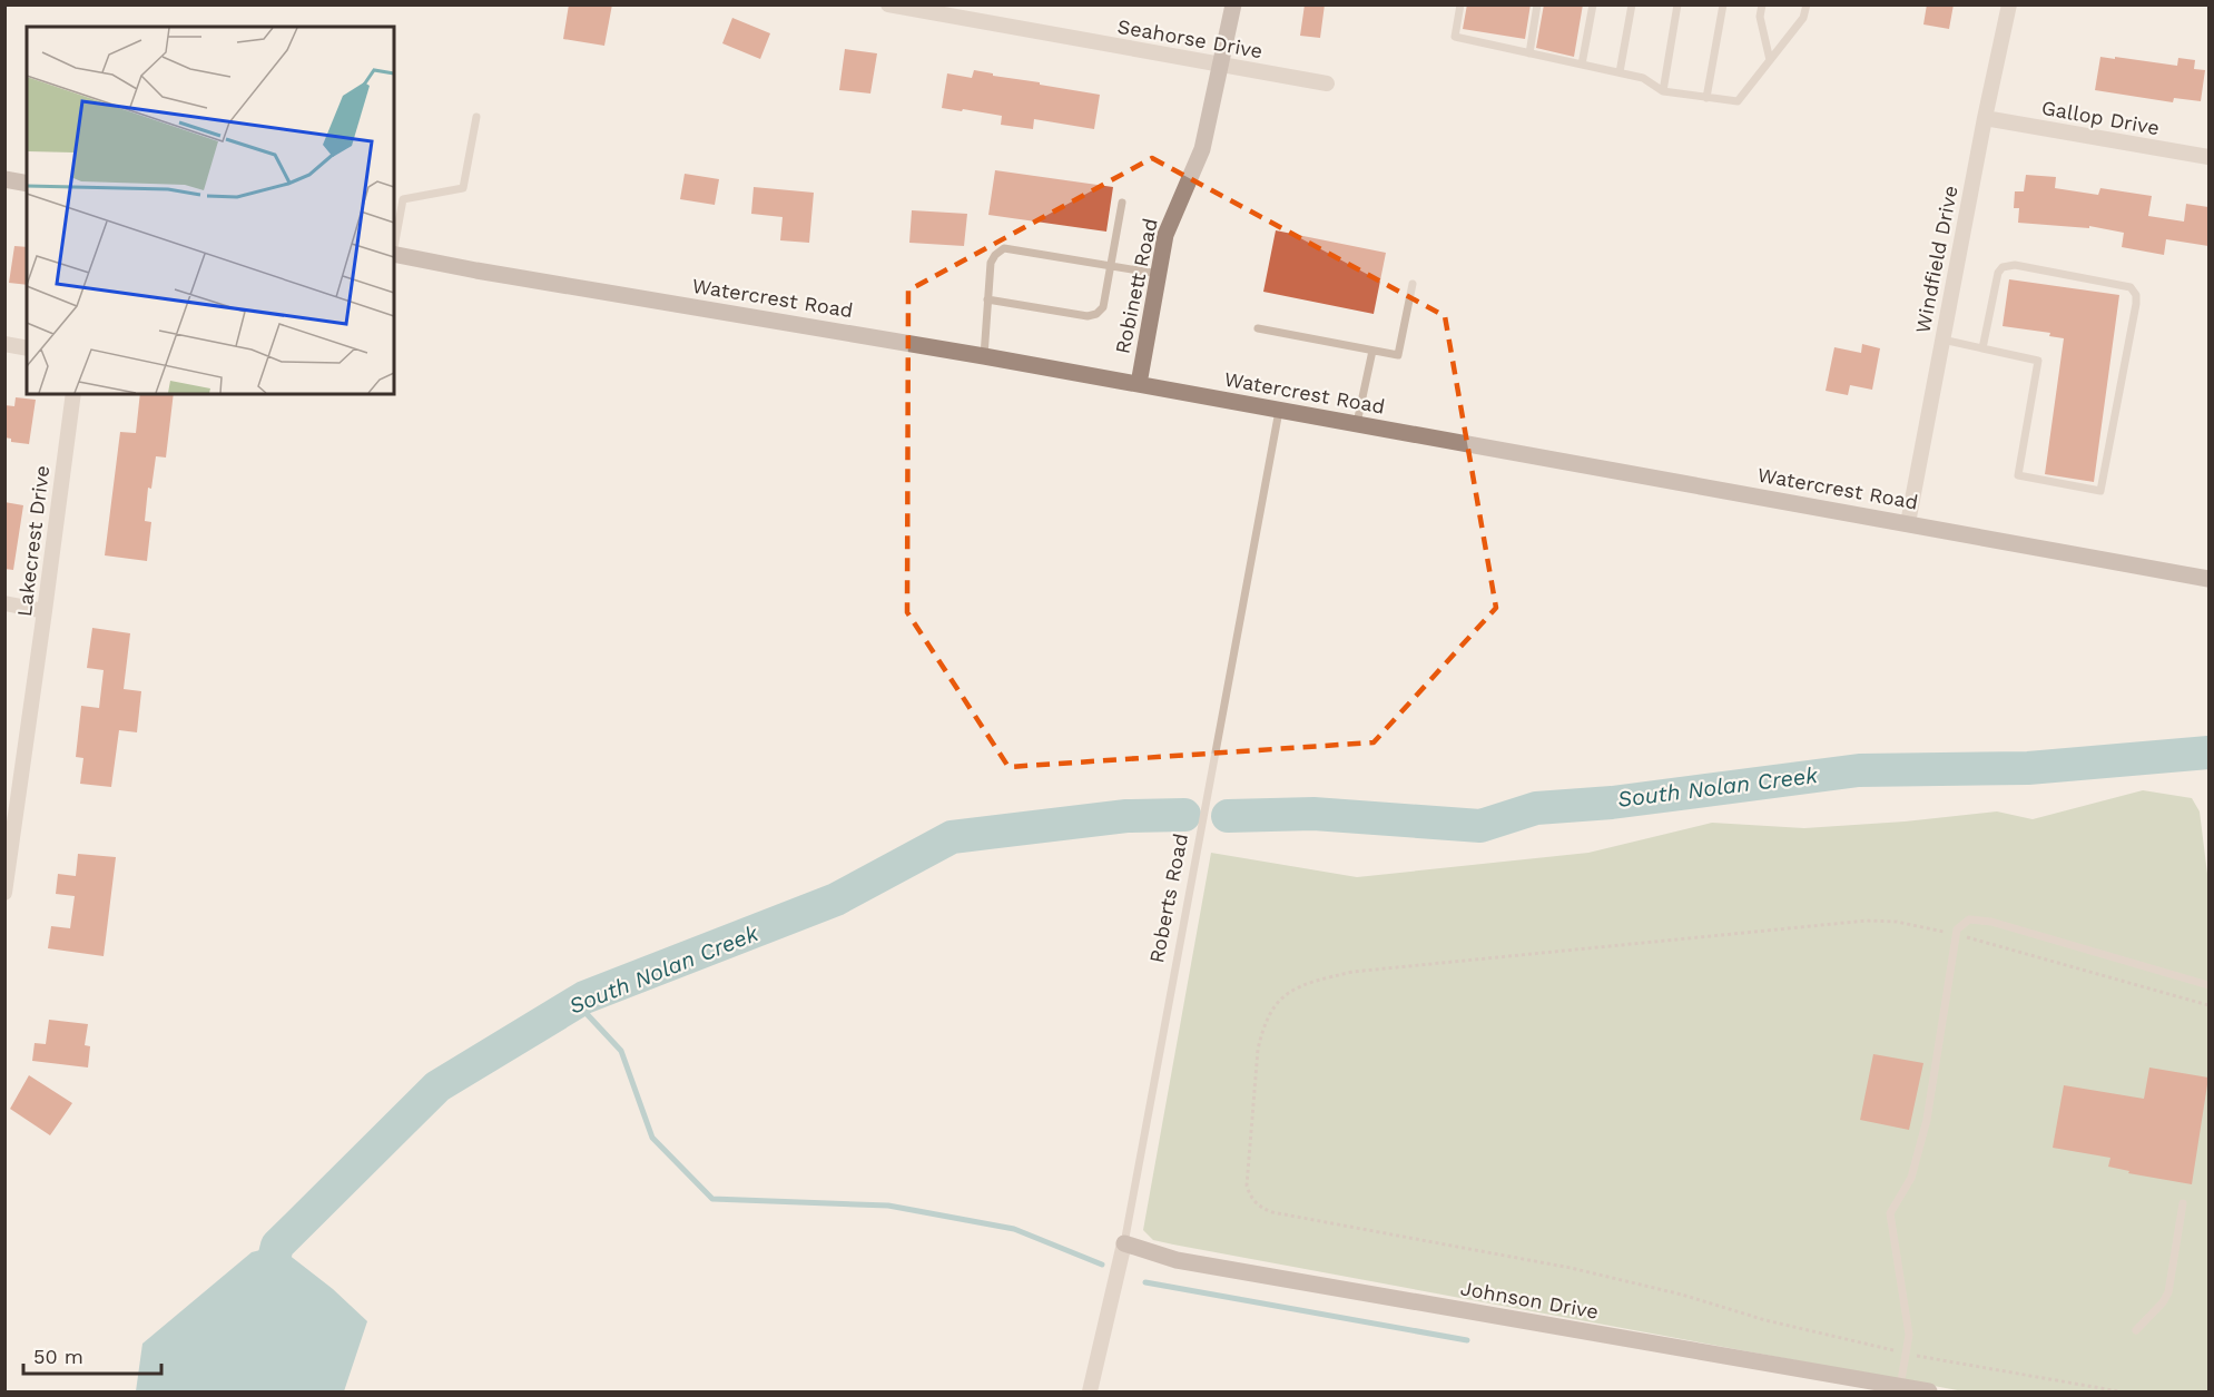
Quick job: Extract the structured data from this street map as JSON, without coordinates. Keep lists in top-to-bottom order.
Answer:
{
  "streets": {
    "street": [
      "Seahorse Drive",
      "Gallop Drive",
      "Windfield Drive",
      "Robinett Road",
      "Watercrest Road",
      "Lakecrest Drive",
      "Roberts Road",
      "Johnson Drive"
    ]
  },
  "crossings": [
    ["Seahorse Drive", "Robinett Road"],
    ["Gallop Drive", "Windfield Drive"],
    ["Windfield Drive", "Watercrest Road"],
    ["Robinett Road", "Watercrest Road"],
    ["Watercrest Road", "Roberts Road"],
    ["Roberts Road", "Johnson Drive"]
  ],
  "water": ["South Nolan Creek"],
  "scale_bar": "50 m"
}
